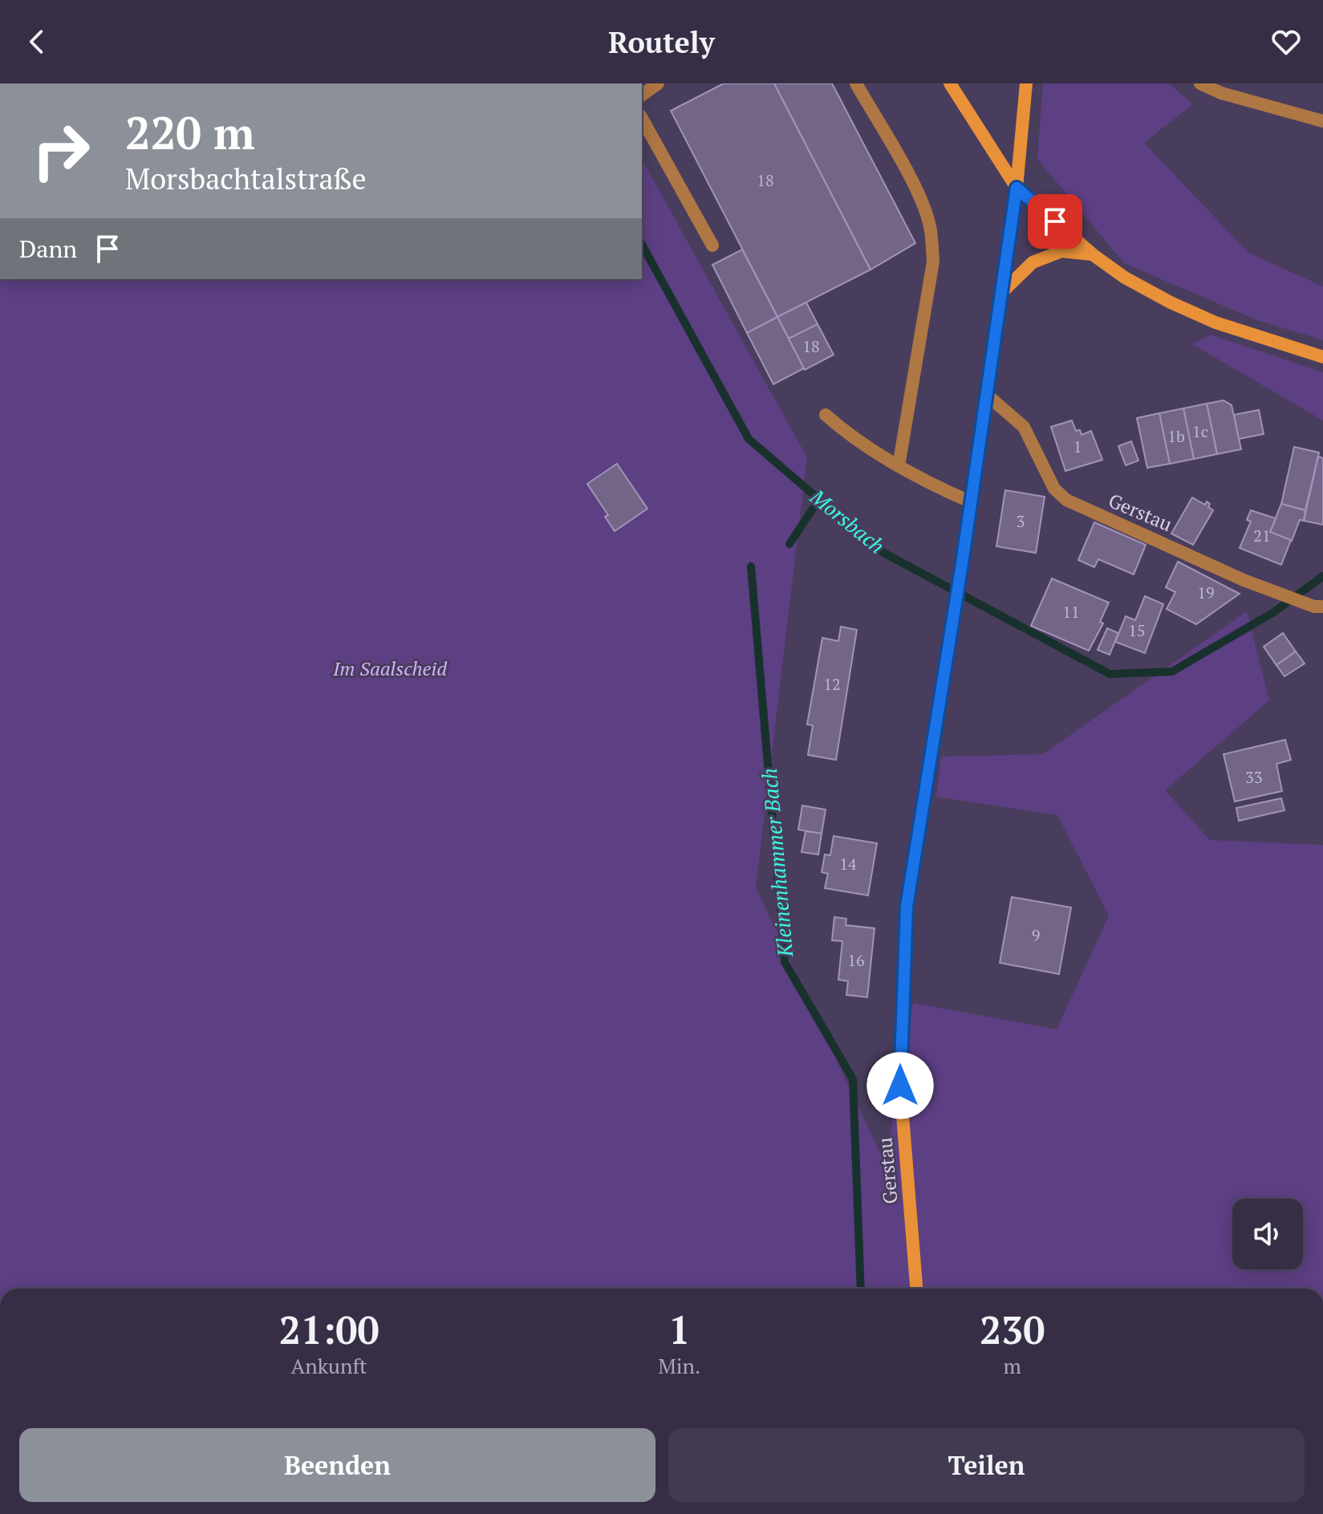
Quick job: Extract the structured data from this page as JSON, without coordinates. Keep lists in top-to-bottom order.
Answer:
{
  "streets": {
    "main road": ["Gerstau"]
  },
  "water": ["Morsbach", "Kleinenhammer Bach"],
  "parks": ["Im Saalscheid"],
  "house_numbers": [
    "18",
    "18",
    "1c",
    "1b",
    "1",
    "3",
    "21",
    "19",
    "11",
    "15",
    "12",
    "33",
    "14",
    "9",
    "16"
  ],
  "page": {
    "header": "Routely",
    "turn": ["220 m", "Morsbachtalstraße"],
    "then": "Dann",
    "eta": [
      "21:00",
      "Ankunft",
      "1",
      "Min.",
      "230",
      "m"
    ],
    "buttons": ["Beenden", "Teilen"]
  }
}
